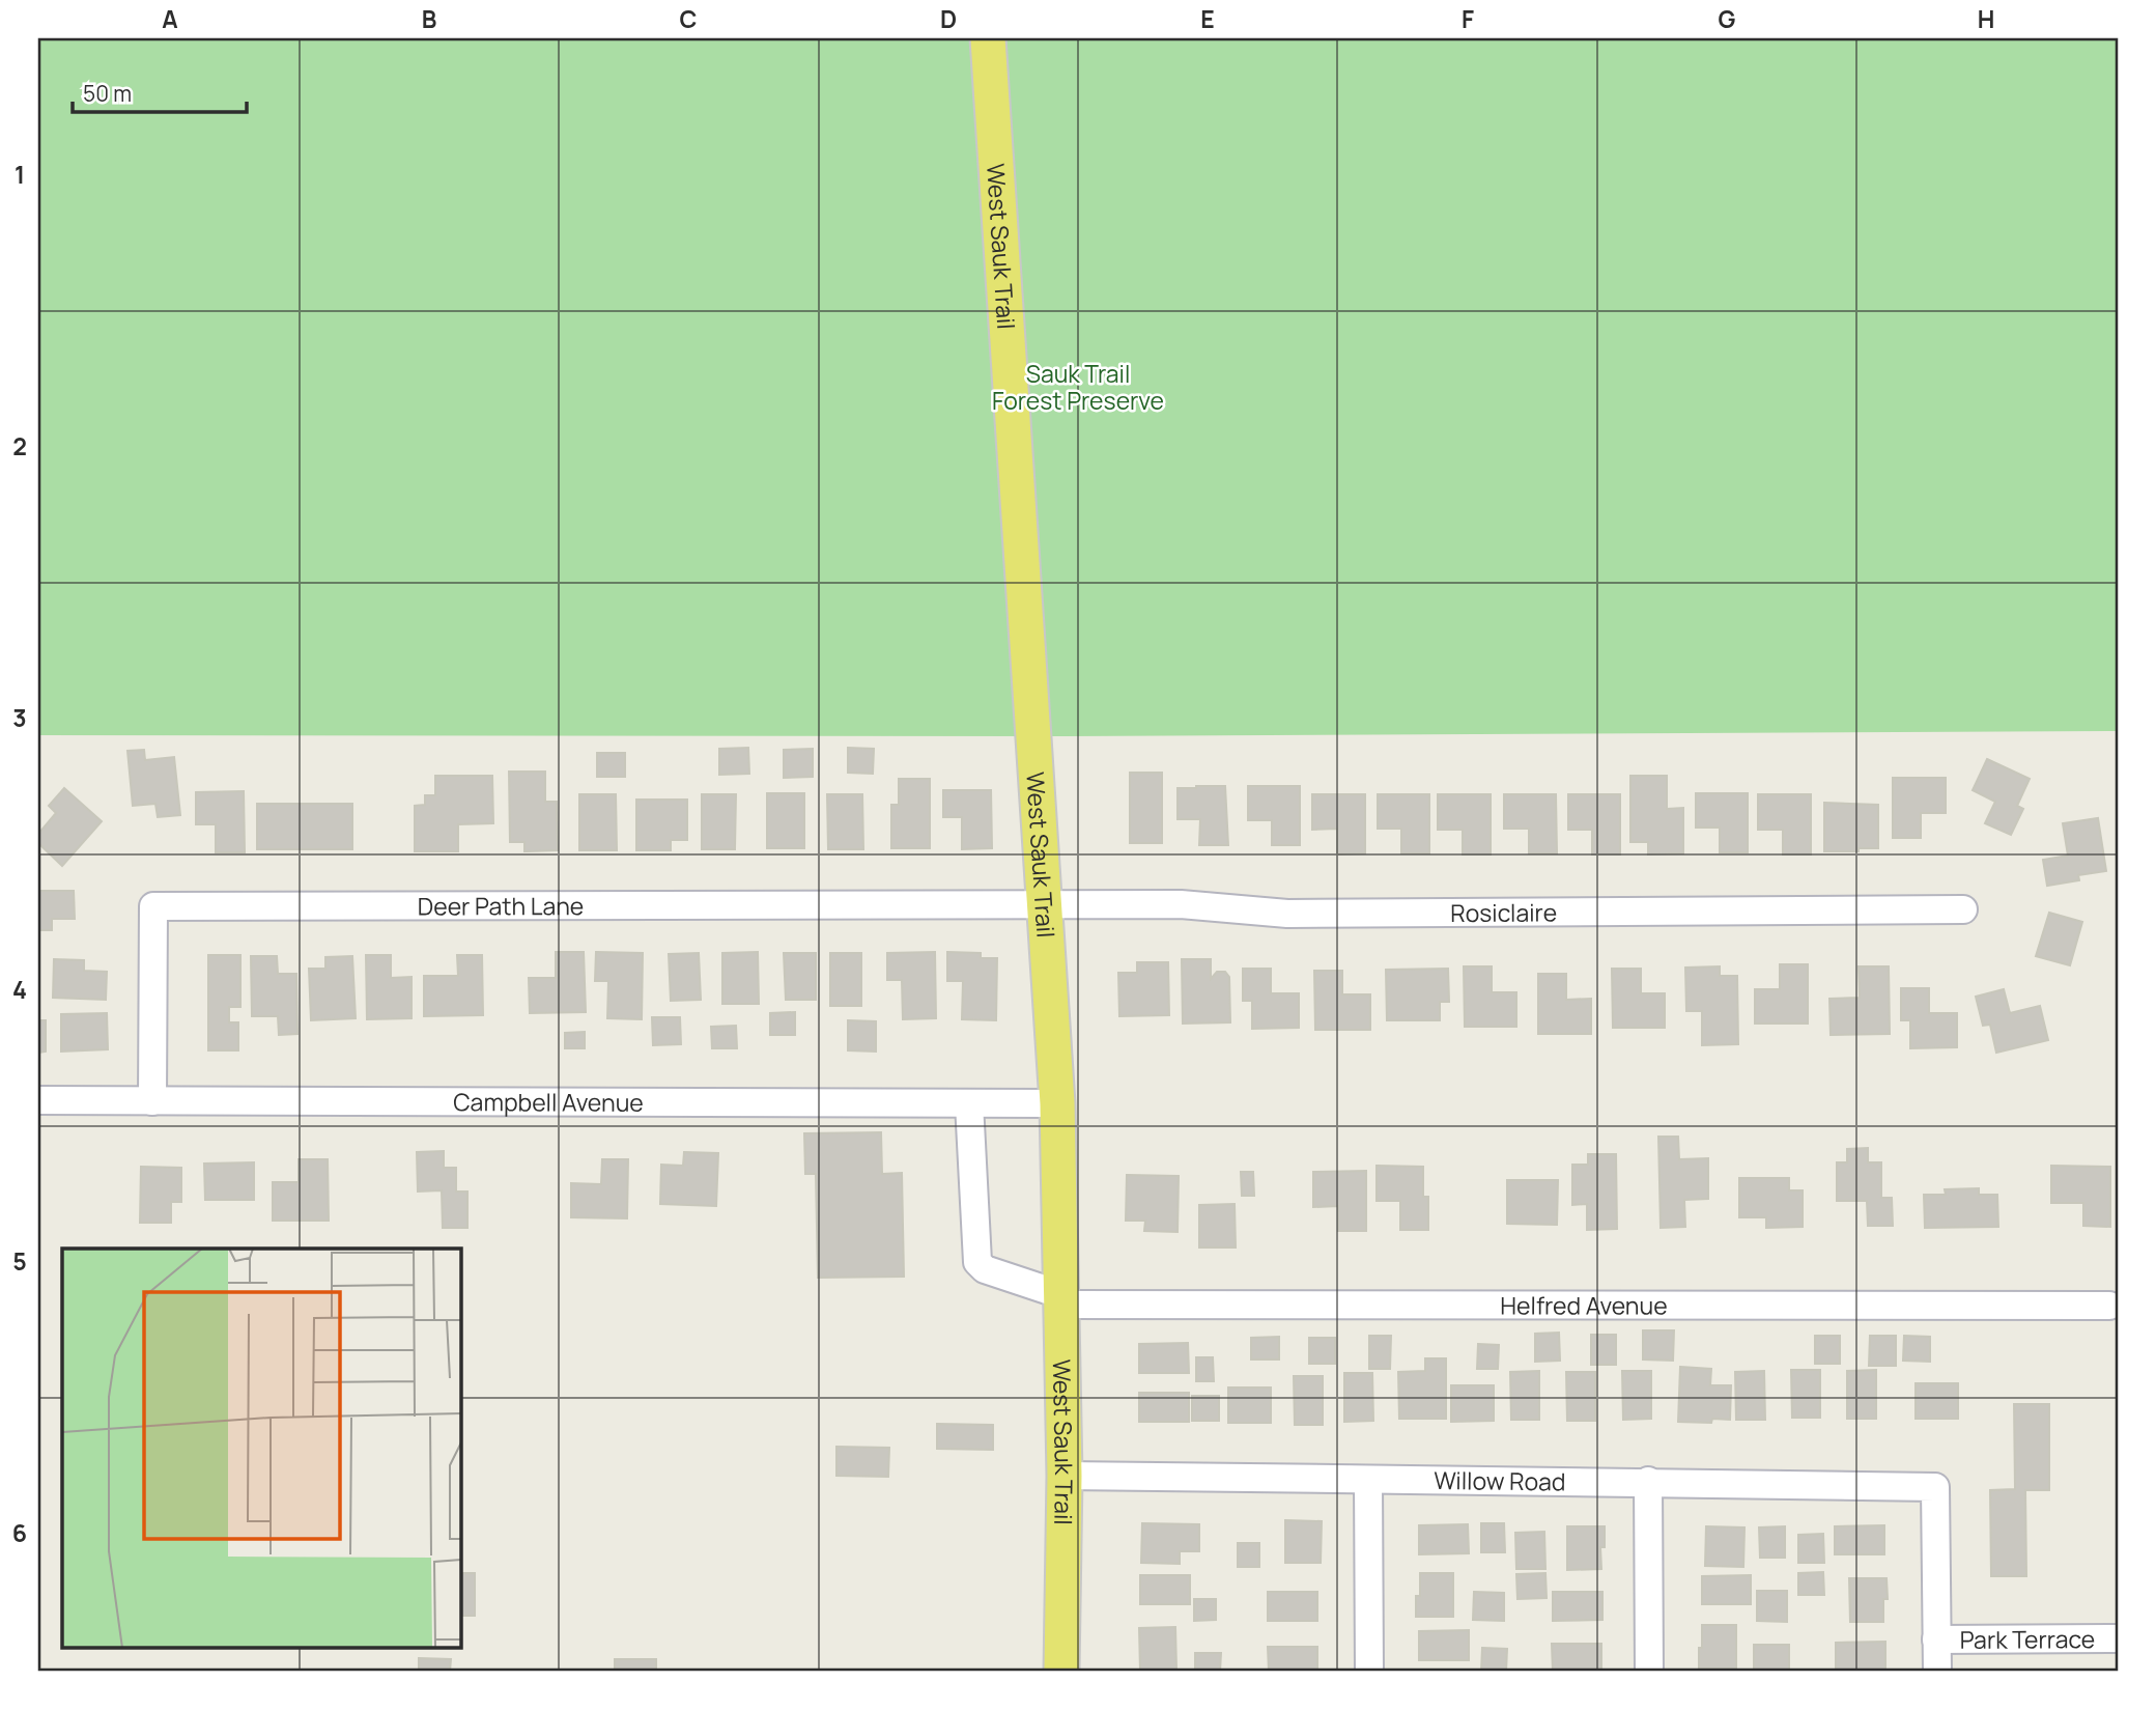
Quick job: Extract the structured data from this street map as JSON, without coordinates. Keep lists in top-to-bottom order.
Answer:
{
  "streets": {
    "main road": ["West Sauk Trail"],
    "street": [
      "Deer Path Lane",
      "Rosiclaire",
      "Campbell Avenue",
      "Helfred Avenue",
      "Willow Road",
      "Park Terrace"
    ]
  },
  "crossings": [
    ["West Sauk Trail", "Deer Path Lane"],
    ["West Sauk Trail", "Rosiclaire"],
    ["West Sauk Trail", "Campbell Avenue"],
    ["West Sauk Trail", "Helfred Avenue"],
    ["West Sauk Trail", "Willow Road"],
    ["Deer Path Lane", "Rosiclaire"],
    ["Deer Path Lane", "Campbell Avenue"],
    ["Campbell Avenue", "Helfred Avenue"],
    ["Willow Road", "Park Terrace"]
  ],
  "parks": ["Sauk Trail Forest Preserve"],
  "scale_bar": "50 m",
  "grid": {
    "columns": [
      "A",
      "B",
      "C",
      "D",
      "E",
      "F",
      "G",
      "H"
    ],
    "rows": [
      "1",
      "2",
      "3",
      "4",
      "5",
      "6"
    ]
  }
}
